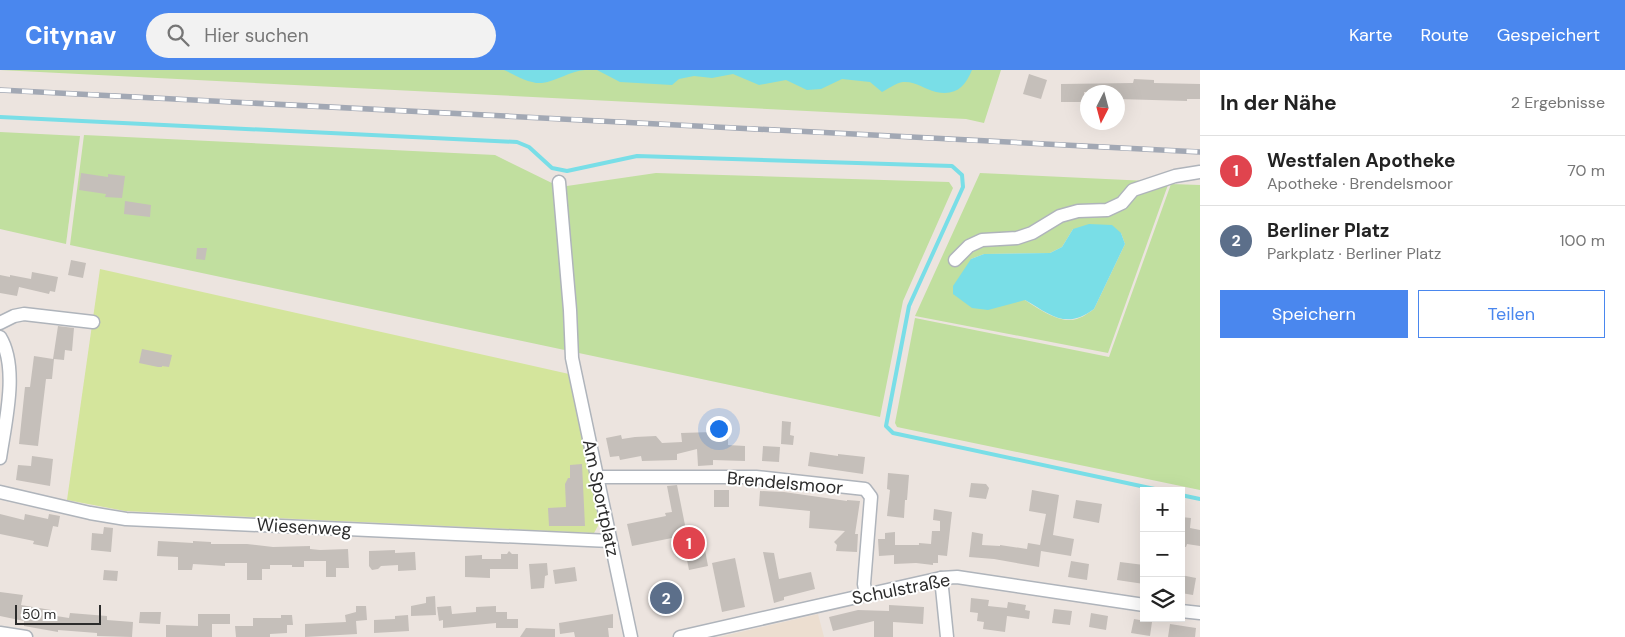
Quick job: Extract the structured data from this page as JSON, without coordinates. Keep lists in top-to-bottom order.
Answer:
{
  "streets": {
    "street": [
      "Brendelsmoor",
      "Am Sportplatz",
      "Wiesenweg",
      "Schulstraße"
    ]
  },
  "crossings": [
    ["Brendelsmoor", "Am Sportplatz"],
    ["Brendelsmoor", "Schulstraße"],
    ["Am Sportplatz", "Wiesenweg"]
  ],
  "scale_bar": "50 m",
  "north": "bottom",
  "page": {
    "header": "Citynav",
    "search": "Hier suchen",
    "nav": ["Karte", "Route", "Gespeichert"],
    "heading": ["In der Nähe", "2 Ergebnisse"],
    "list": [
      {
        "mark": "1",
        "name": "Westfalen Apotheke",
        "note": "Apotheke · Brendelsmoor",
        "value": "70 m"
      },
      {
        "mark": "2",
        "name": "Berliner Platz",
        "note": "Parkplatz · Berliner Platz",
        "value": "100 m"
      }
    ],
    "buttons": ["Speichern", "Teilen"],
    "map_buttons": ["+", "−"],
    "pins": ["1", "2"],
    "scale": "50 m"
  }
}
